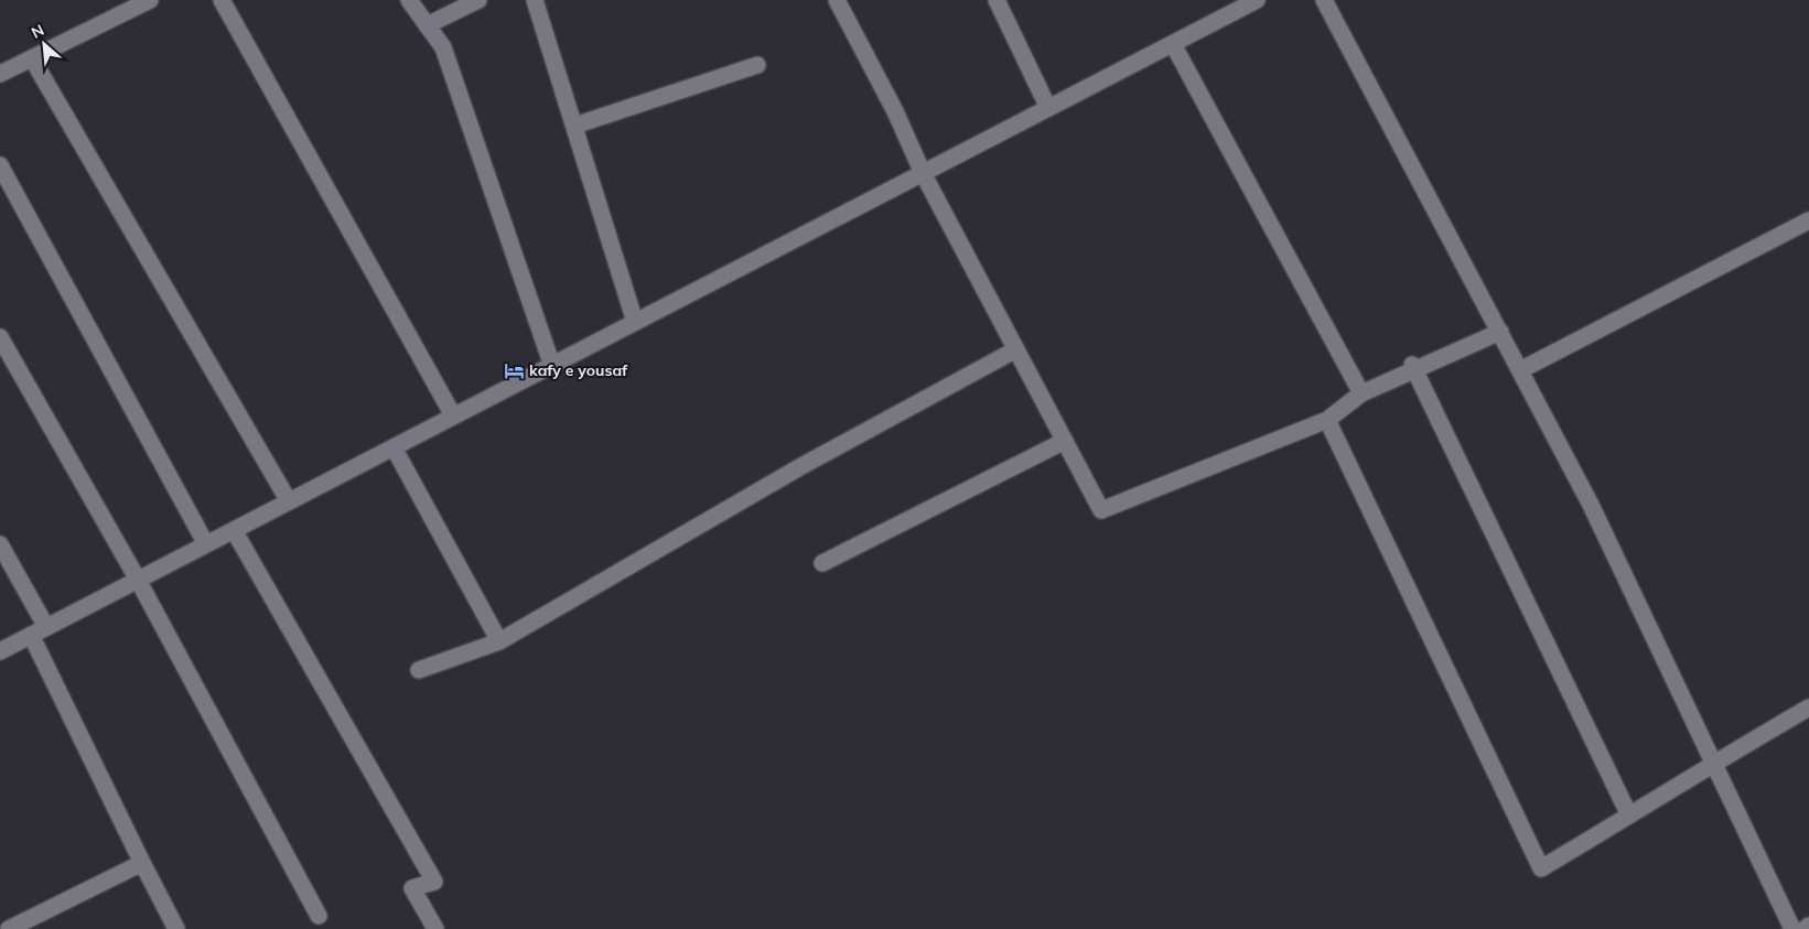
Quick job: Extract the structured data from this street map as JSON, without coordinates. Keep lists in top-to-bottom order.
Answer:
{
  "places": {
    "hotel": ["kafy e yousaf"]
  },
  "north": "top left"
}
